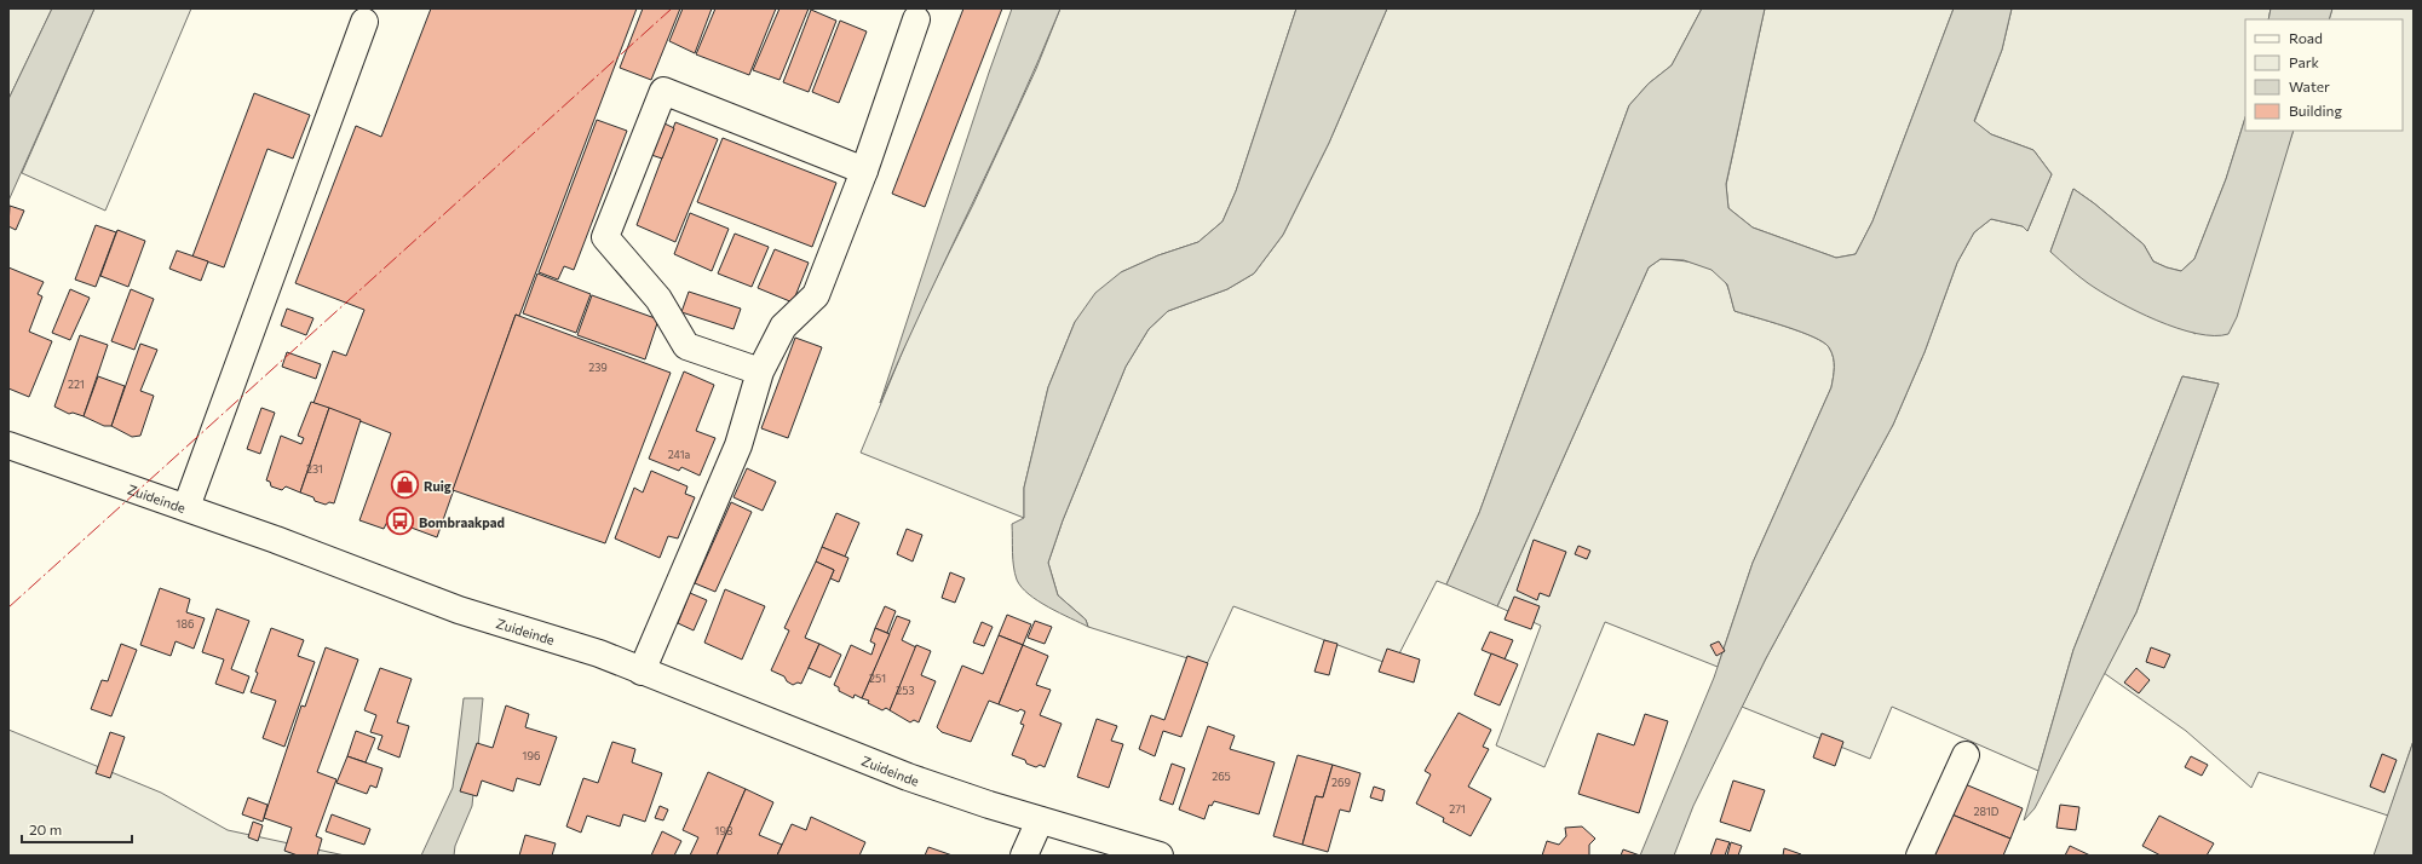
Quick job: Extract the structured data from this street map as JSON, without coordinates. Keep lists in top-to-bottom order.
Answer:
{
  "streets": {
    "street": ["Zuideinde"]
  },
  "places": {
    "shop": ["Ruig"],
    "bus stop": ["Bombraakpad"]
  },
  "house_numbers": [
    "239",
    "221",
    "241a",
    "231",
    "186",
    "251",
    "253",
    "196",
    "265",
    "269",
    "271",
    "281D",
    "198"
  ],
  "legend": [
    "Road",
    "Park",
    "Water",
    "Building"
  ],
  "scale_bar": "20 m"
}
